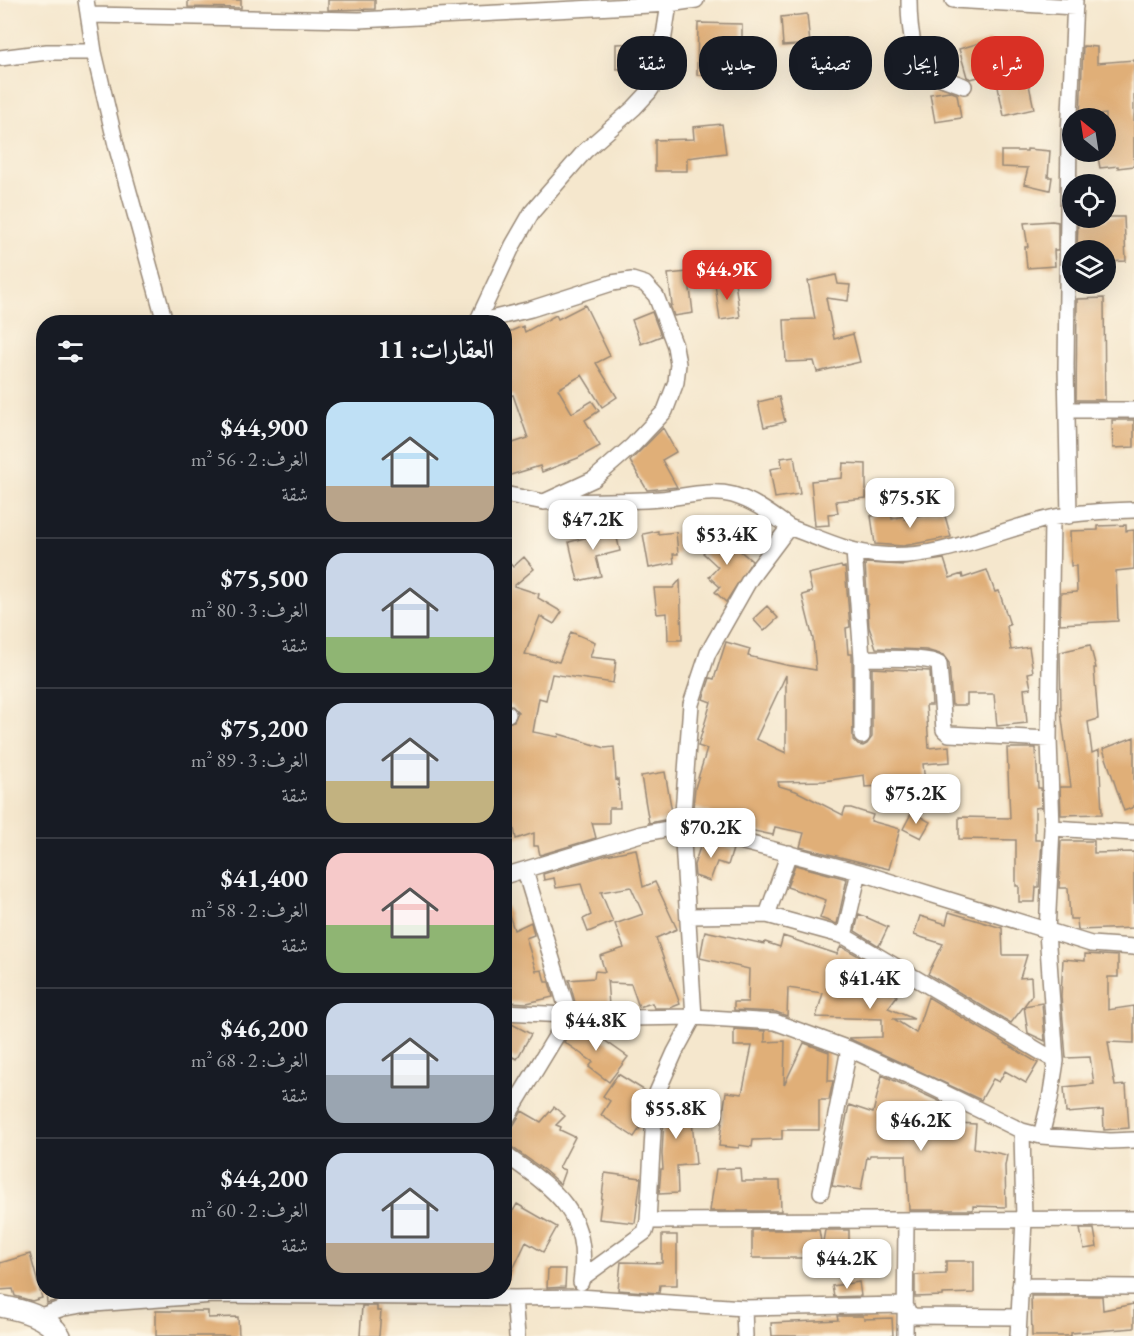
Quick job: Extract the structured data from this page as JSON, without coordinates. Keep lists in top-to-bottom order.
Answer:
{
  "north": "top left",
  "page": {
    "chip": [
      "شراء",
      "إيجار",
      "تصفية",
      "جديد",
      "شقة"
    ],
    "price": [
      "$44.9K",
      "$75.5K",
      "$47.2K",
      "$53.4K",
      "$75.2K",
      "$70.2K",
      "$41.4K",
      "$44.8K",
      "$55.8K",
      "$46.2K",
      "$44.2K"
    ],
    "heading": "العقارات: 11",
    "list": [
      {
        "name": "$44,900",
        "note": "الغرف: 2 · 56 m² · شقة"
      },
      {
        "name": "$75,500",
        "note": "الغرف: 3 · 80 m² · شقة"
      },
      {
        "name": "$75,200",
        "note": "الغرف: 3 · 89 m² · شقة"
      },
      {
        "name": "$41,400",
        "note": "الغرف: 2 · 58 m² · شقة"
      },
      {
        "name": "$46,200",
        "note": "الغرف: 2 · 68 m² · شقة"
      },
      {
        "name": "$44,200",
        "note": "الغرف: 2 · 60 m² · شقة"
      }
    ]
  }
}
